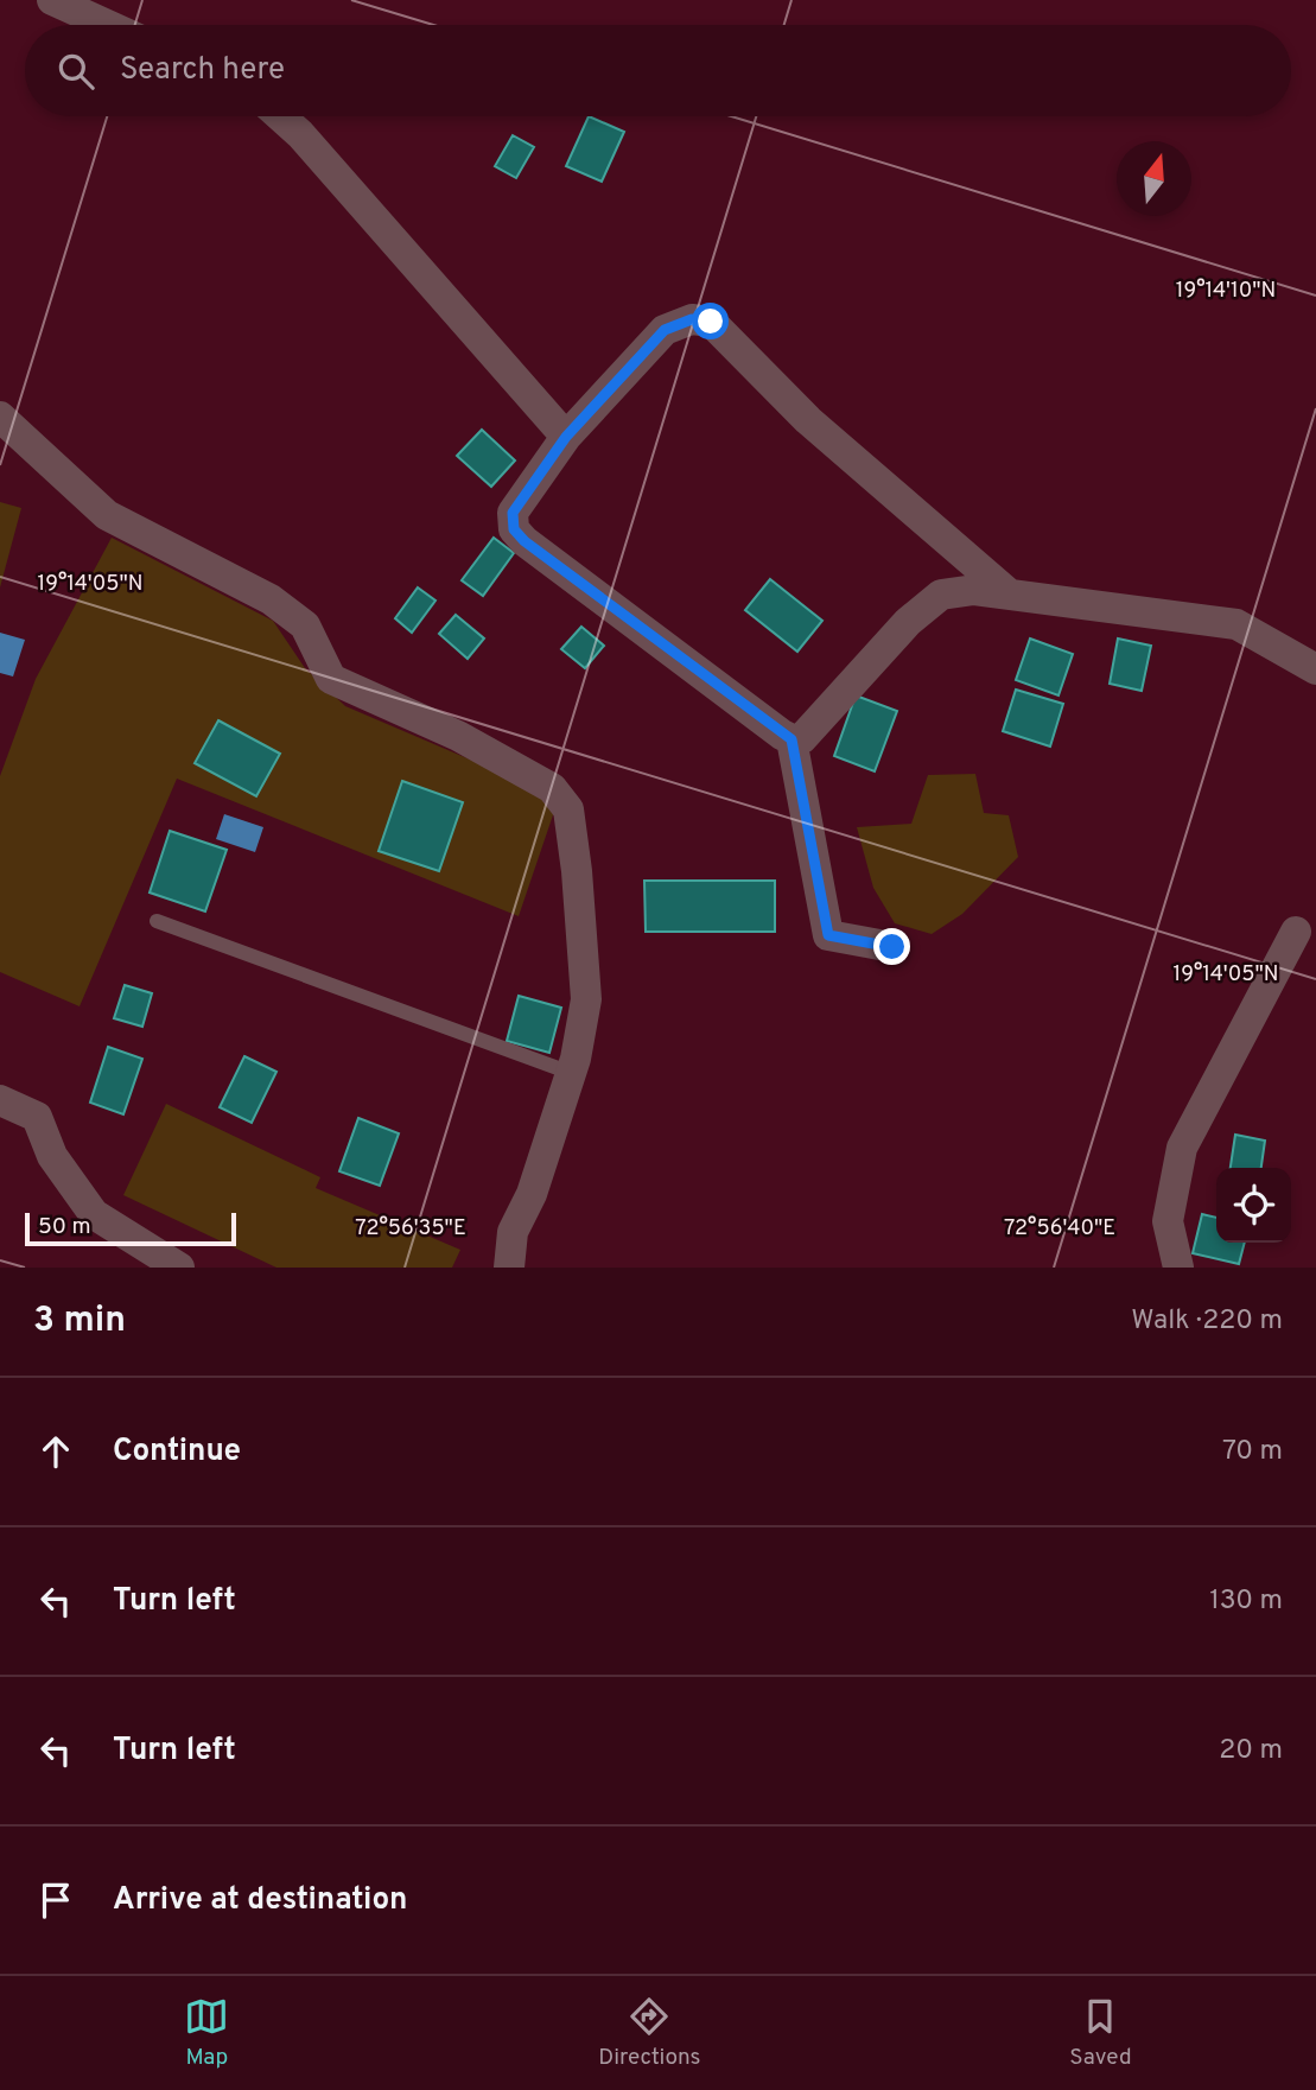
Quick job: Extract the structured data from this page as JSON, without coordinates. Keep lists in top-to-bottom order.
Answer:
{
  "scale_bar": "50 m",
  "north": "top",
  "page": {
    "search": "Search here",
    "scale": "50 m",
    "heading": ["3 min", "Walk · 220 m"],
    "list": [
      ["Continue", "70 m"],
      ["Turn left", "130 m"],
      ["Turn left", "20 m"],
      "Arrive at destination"
    ],
    "nav": ["Map", "Directions", "Saved"]
  },
  "coordinates": [
    "19°14'10\"N",
    "19°14'05\"N",
    "72°56'35\"E",
    "72°56'40\"E"
  ]
}
